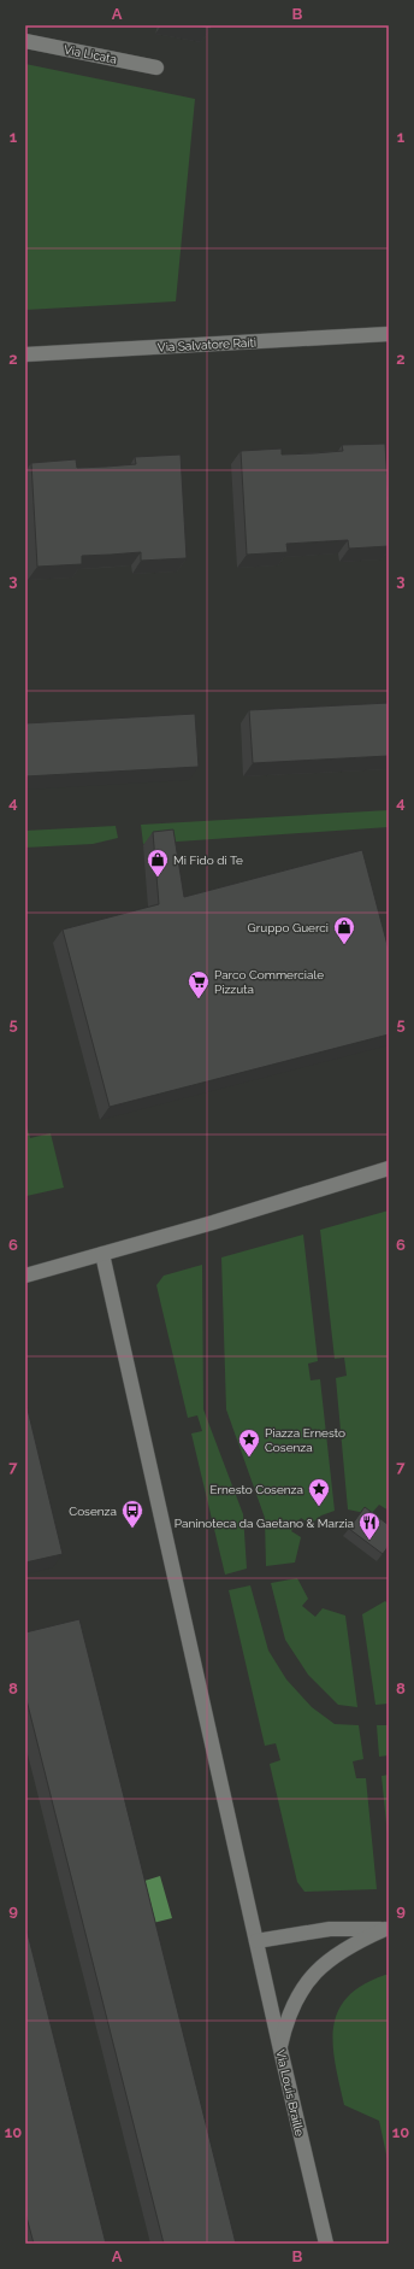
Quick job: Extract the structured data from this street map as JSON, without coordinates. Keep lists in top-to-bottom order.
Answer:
{
  "streets": {
    "street": ["Via Licata", "Via Salvatore Raiti", "Via Louis Braille"]
  },
  "places": {
    "shop": ["Mi Fido di Te", "Gruppo Guerci"],
    "supermarket": ["Parco Commerciale Pizzuta"],
    "place": ["Piazza Ernesto Cosenza", "Ernesto Cosenza"],
    "bus stop": ["Cosenza"],
    "restaurant": ["Paninoteca da Gaetano & Marzia"]
  },
  "grid": {
    "columns": ["A", "B"],
    "rows": [
      "1",
      "2",
      "3",
      "4",
      "5",
      "6",
      "7",
      "8",
      "9",
      "10"
    ]
  }
}
